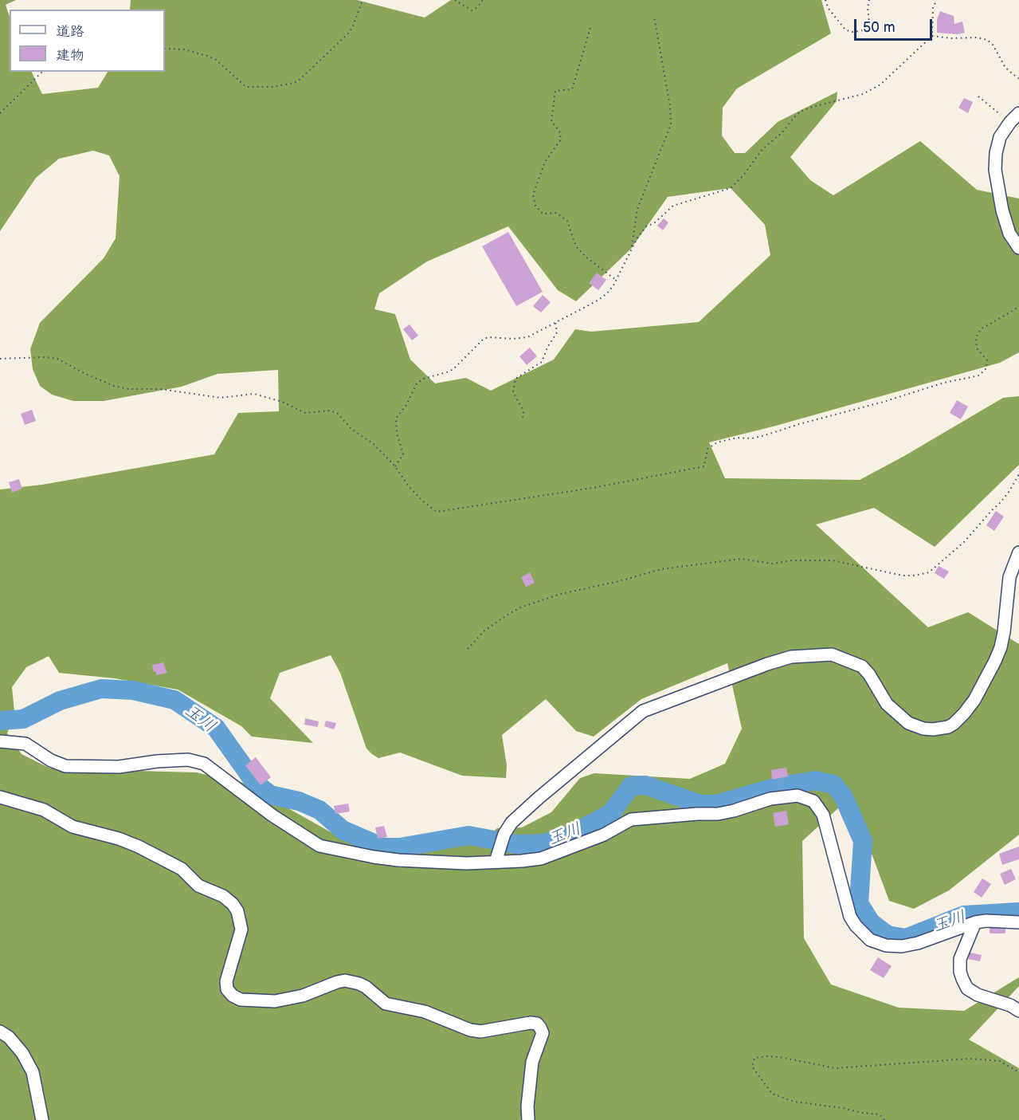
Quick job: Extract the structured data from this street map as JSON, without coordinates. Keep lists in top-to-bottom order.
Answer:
{
  "water": ["玉川"],
  "legend": ["道路", "建物"],
  "scale_bar": "50 m"
}
